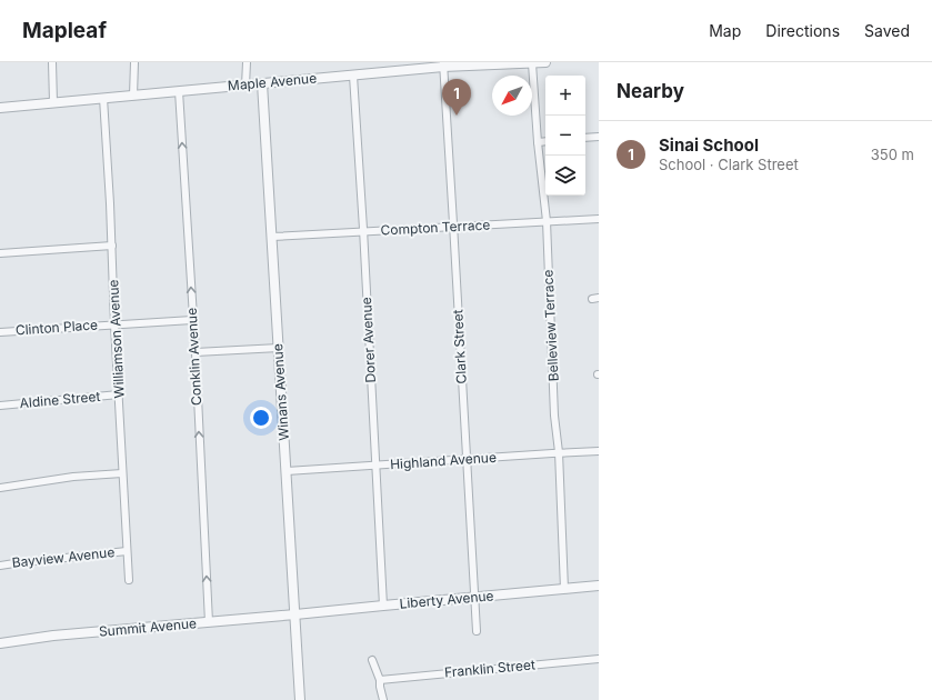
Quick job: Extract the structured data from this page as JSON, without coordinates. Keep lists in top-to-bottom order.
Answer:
{
  "streets": {
    "street": [
      "Maple Avenue",
      "Compton Terrace",
      "Belleview Terrace",
      "Clinton Place",
      "Williamson Avenue",
      "Dorer Avenue",
      "Clark Street",
      "Conklin Avenue",
      "Winans Avenue",
      "Aldine Street",
      "Highland Avenue",
      "Bayview Avenue",
      "Liberty Avenue",
      "Summit Avenue",
      "Franklin Street"
    ]
  },
  "crossings": [
    ["Maple Avenue", "Belleview Terrace"],
    ["Maple Avenue", "Williamson Avenue"],
    ["Maple Avenue", "Dorer Avenue"],
    ["Maple Avenue", "Clark Street"],
    ["Maple Avenue", "Conklin Avenue"],
    ["Maple Avenue", "Winans Avenue"],
    ["Compton Terrace", "Belleview Terrace"],
    ["Compton Terrace", "Dorer Avenue"],
    ["Compton Terrace", "Clark Street"],
    ["Compton Terrace", "Winans Avenue"],
    ["Belleview Terrace", "Highland Avenue"],
    ["Belleview Terrace", "Liberty Avenue"],
    ["Clinton Place", "Williamson Avenue"],
    ["Clinton Place", "Conklin Avenue"],
    ["Williamson Avenue", "Aldine Street"],
    ["Williamson Avenue", "Bayview Avenue"],
    ["Dorer Avenue", "Highland Avenue"],
    ["Dorer Avenue", "Liberty Avenue"],
    ["Clark Street", "Highland Avenue"],
    ["Clark Street", "Liberty Avenue"],
    ["Conklin Avenue", "Summit Avenue"],
    ["Winans Avenue", "Highland Avenue"],
    ["Winans Avenue", "Liberty Avenue"],
    ["Winans Avenue", "Summit Avenue"],
    ["Liberty Avenue", "Summit Avenue"]
  ],
  "one_way": ["Conklin Avenue"],
  "north": "bottom left",
  "page": {
    "header": "Mapleaf",
    "nav": ["Map", "Directions", "Saved"],
    "heading": "Nearby",
    "map_buttons": ["+", "−"],
    "pins": "1",
    "list": [
      {
        "mark": "1",
        "name": "Sinai School",
        "note": "School · Clark Street",
        "value": "350 m"
      }
    ]
  }
}
